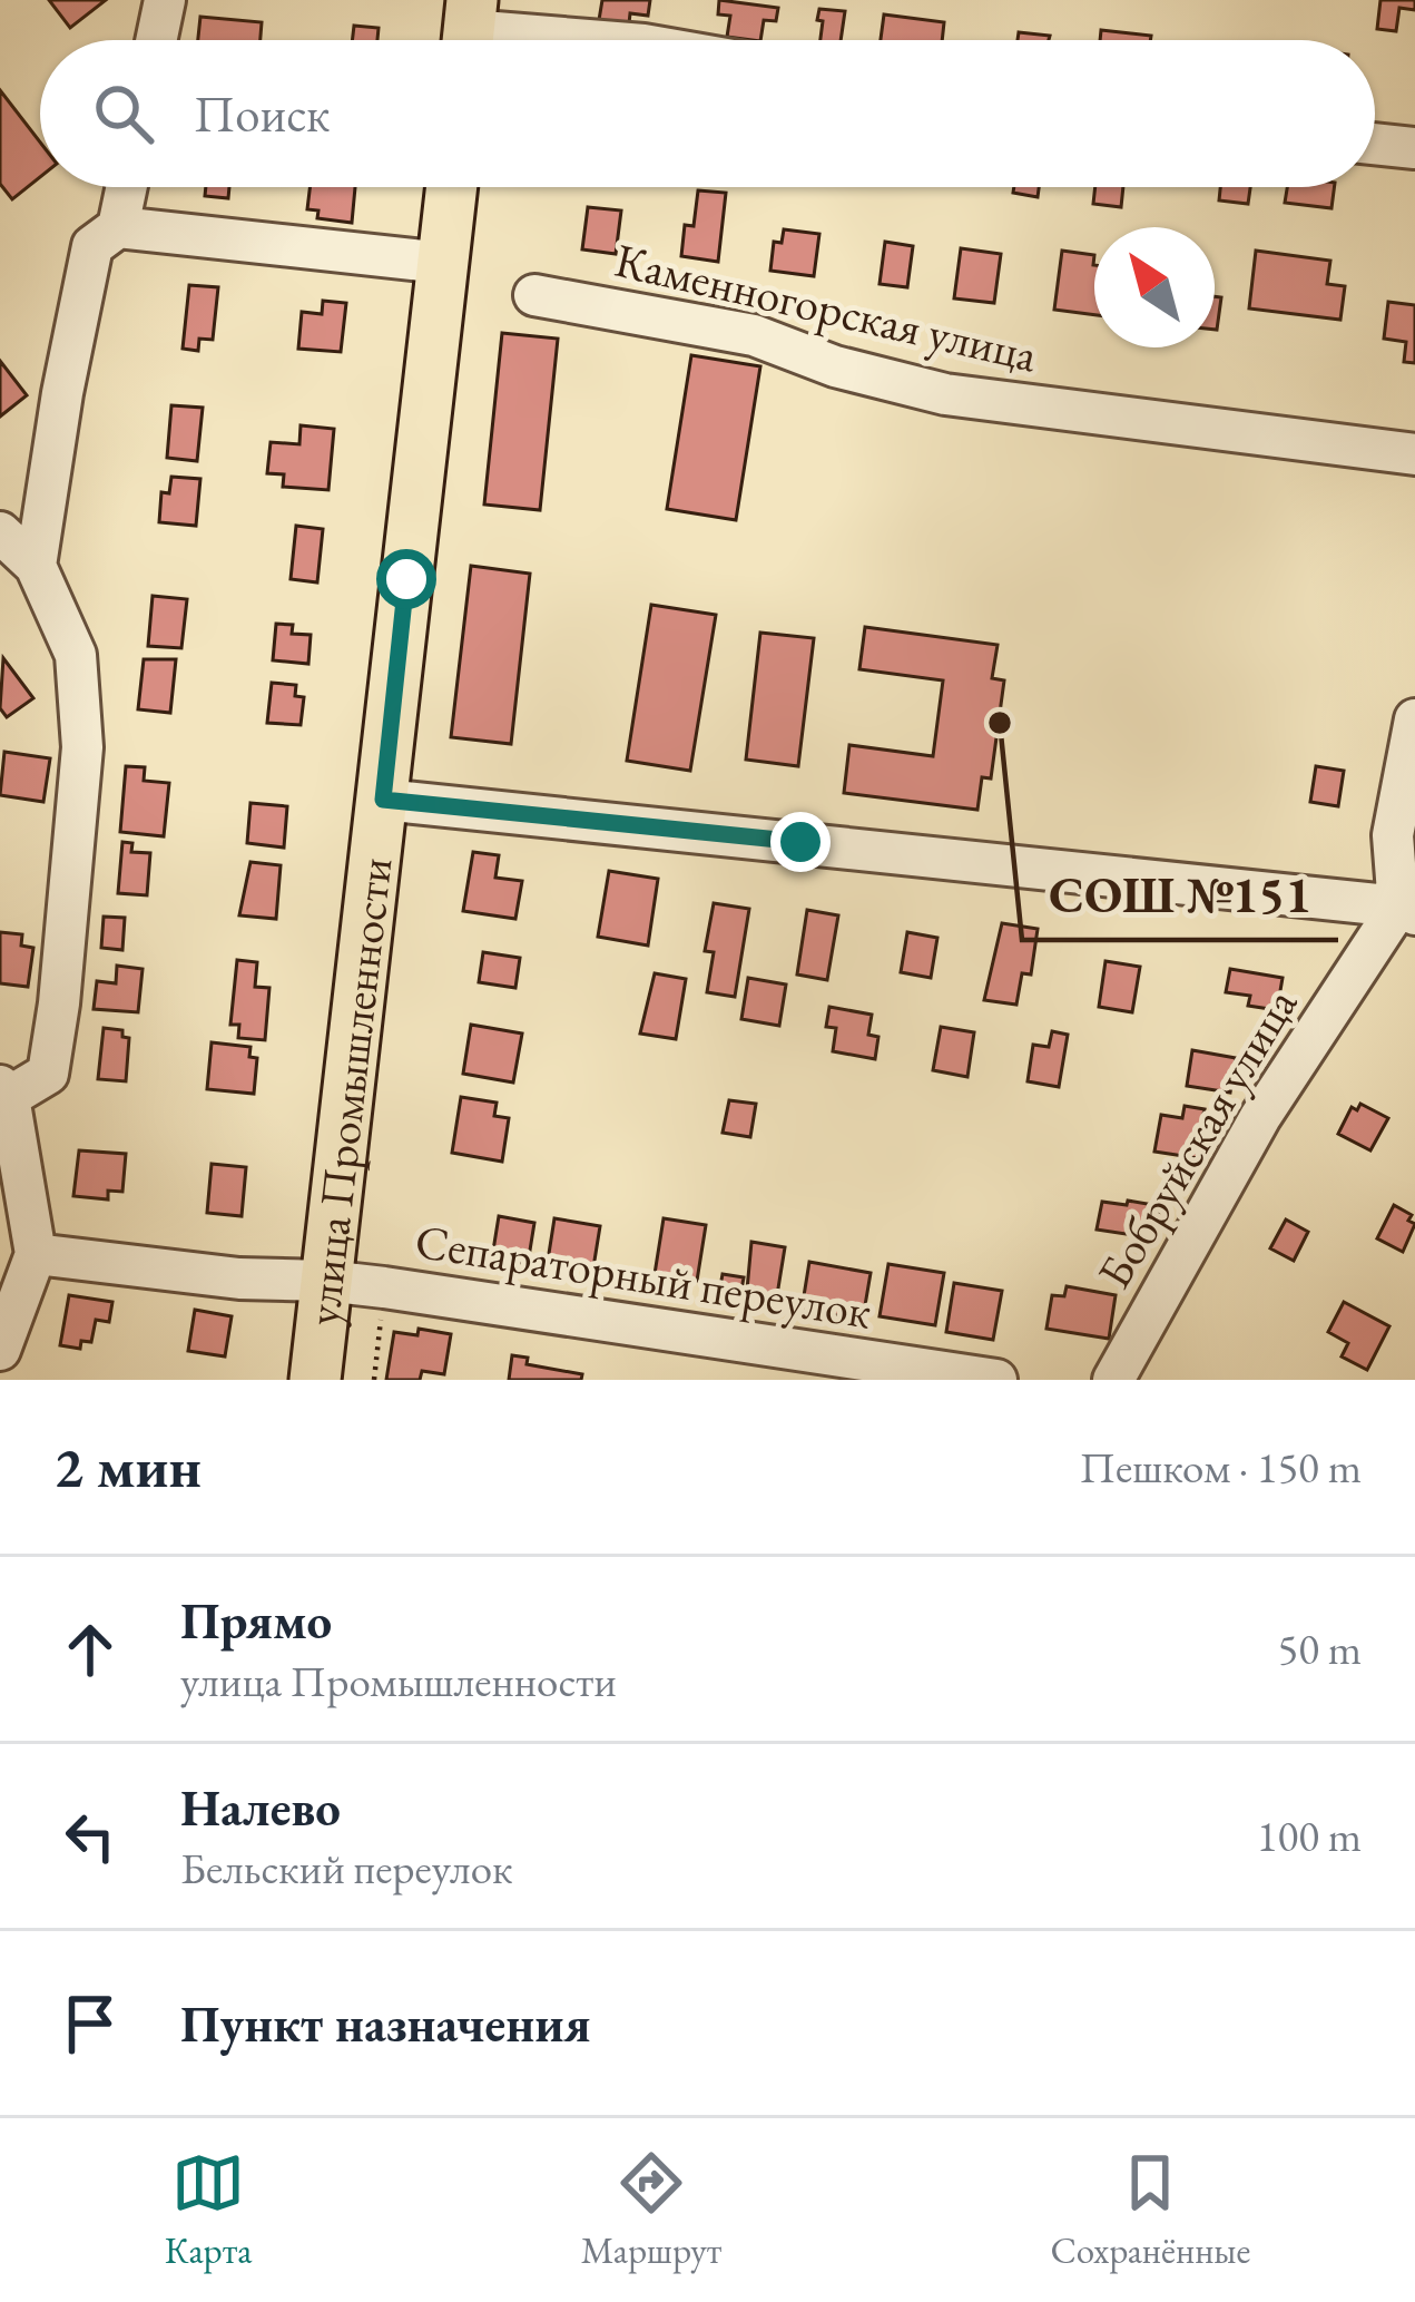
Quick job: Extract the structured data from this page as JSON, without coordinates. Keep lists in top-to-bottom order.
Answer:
{
  "streets": {
    "main road": ["улица Промышленности"],
    "street": ["Каменногорская улица", "Бобруйская улица", "Сепараторный переулок"]
  },
  "crossings": [
    ["улица Промышленности", "Сепараторный переулок"]
  ],
  "places": ["СОШ №151"],
  "north": "top left",
  "page": {
    "search": "Поиск",
    "heading": ["2 мин", "Пешком · 150 m"],
    "list": [
      ["Прямо", "улица Промышленности", "50 m"],
      ["Налево", "Бельский переулок", "100 m"],
      "Пункт назначения"
    ],
    "nav": ["Карта", "Маршрут", "Сохранённые"]
  }
}
